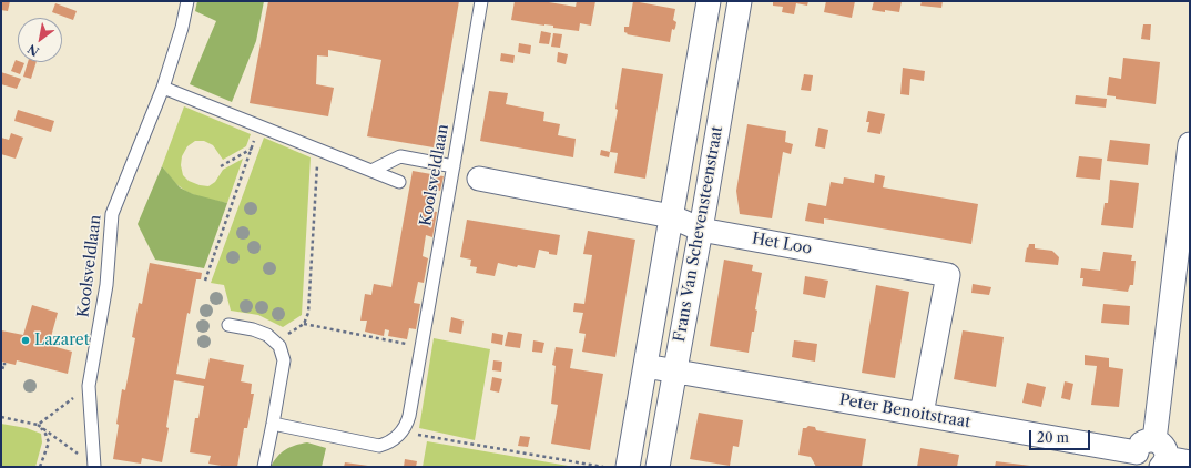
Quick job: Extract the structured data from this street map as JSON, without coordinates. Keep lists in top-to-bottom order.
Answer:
{
  "streets": {
    "street": ["Frans Van Schevensteenstraat", "Het Loo", "Peter Benoitstraat"],
    "lane": ["Koolsveldlaan"]
  },
  "crossings": [
    ["Frans Van Schevensteenstraat", "Het Loo"],
    ["Frans Van Schevensteenstraat", "Peter Benoitstraat"],
    ["Het Loo", "Peter Benoitstraat"]
  ],
  "places": ["Lazaret"],
  "scale_bar": "20 m",
  "north": "bottom left"
}
